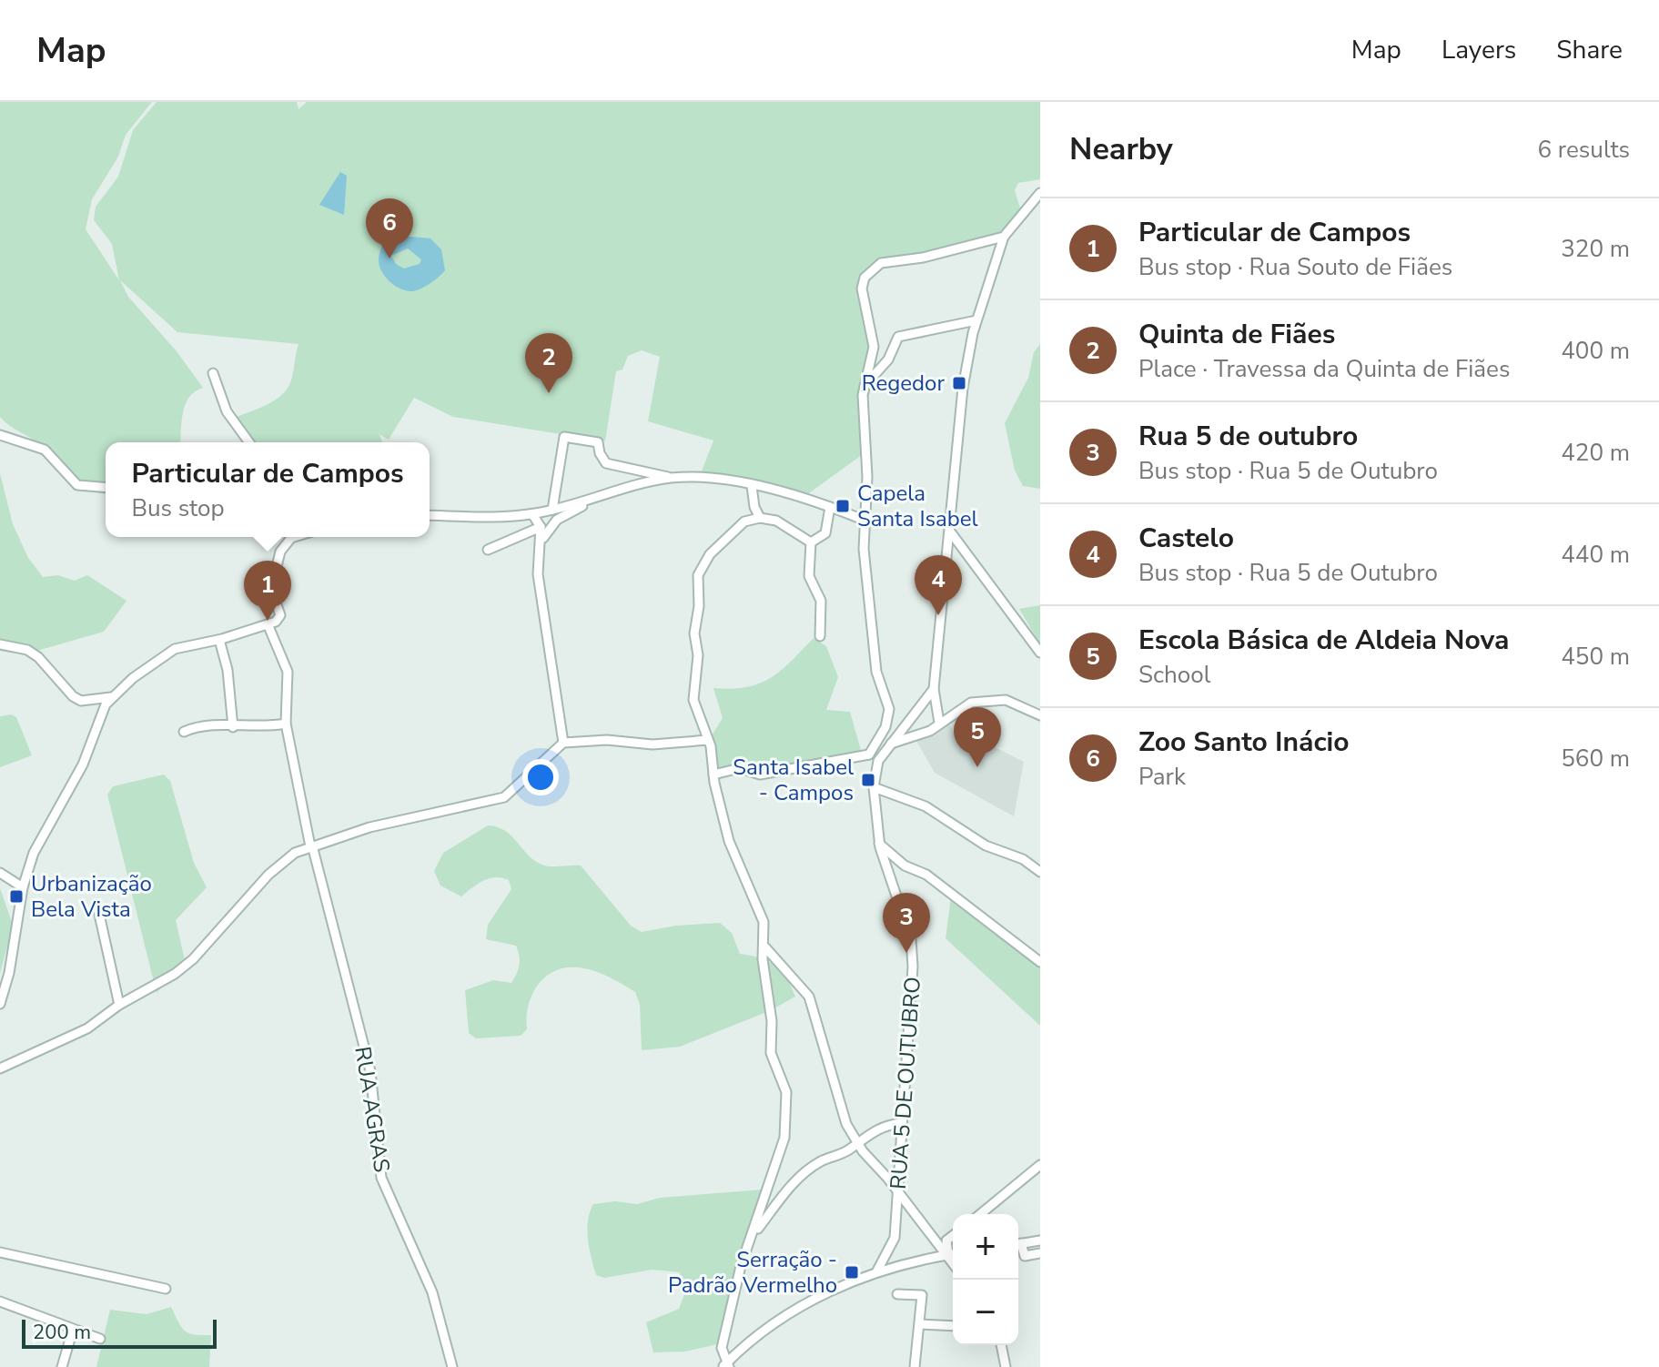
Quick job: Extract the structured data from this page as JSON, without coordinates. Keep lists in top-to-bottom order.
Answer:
{
  "streets": {
    "street": ["RUA 5 DE OUTUBRO", "RUA AGRAS"]
  },
  "places": {
    "transit": [
      "Regedor",
      "Capela Santa Isabel",
      "Santa Isabel - Campos",
      "Urbanização Bela Vista",
      "Serração - Padrão Vermelho"
    ]
  },
  "scale_bar": "200 m",
  "page": {
    "header": "Map",
    "nav": ["Map", "Layers", "Share"],
    "heading": ["Nearby", "6 results"],
    "list": [
      {
        "mark": "1",
        "name": "Particular de Campos",
        "note": "Bus stop · Rua Souto de Fiães",
        "value": "320 m"
      },
      {
        "mark": "2",
        "name": "Quinta de Fiães",
        "note": "Place · Travessa da Quinta de Fiães",
        "value": "400 m"
      },
      {
        "mark": "3",
        "name": "Rua 5 de outubro",
        "note": "Bus stop · Rua 5 de Outubro",
        "value": "420 m"
      },
      {
        "mark": "4",
        "name": "Castelo",
        "note": "Bus stop · Rua 5 de Outubro",
        "value": "440 m"
      },
      {
        "mark": "5",
        "name": "Escola Básica de Aldeia Nova",
        "note": "School",
        "value": "450 m"
      },
      {
        "mark": "6",
        "name": "Zoo Santo Inácio",
        "note": "Park",
        "value": "560 m"
      }
    ],
    "pins": [
      "6",
      "2",
      "4",
      "1",
      "5",
      "3"
    ],
    "popup": ["Particular de Campos", "Bus stop"],
    "map_buttons": ["+", "−"],
    "scale": "200 m"
  }
}
